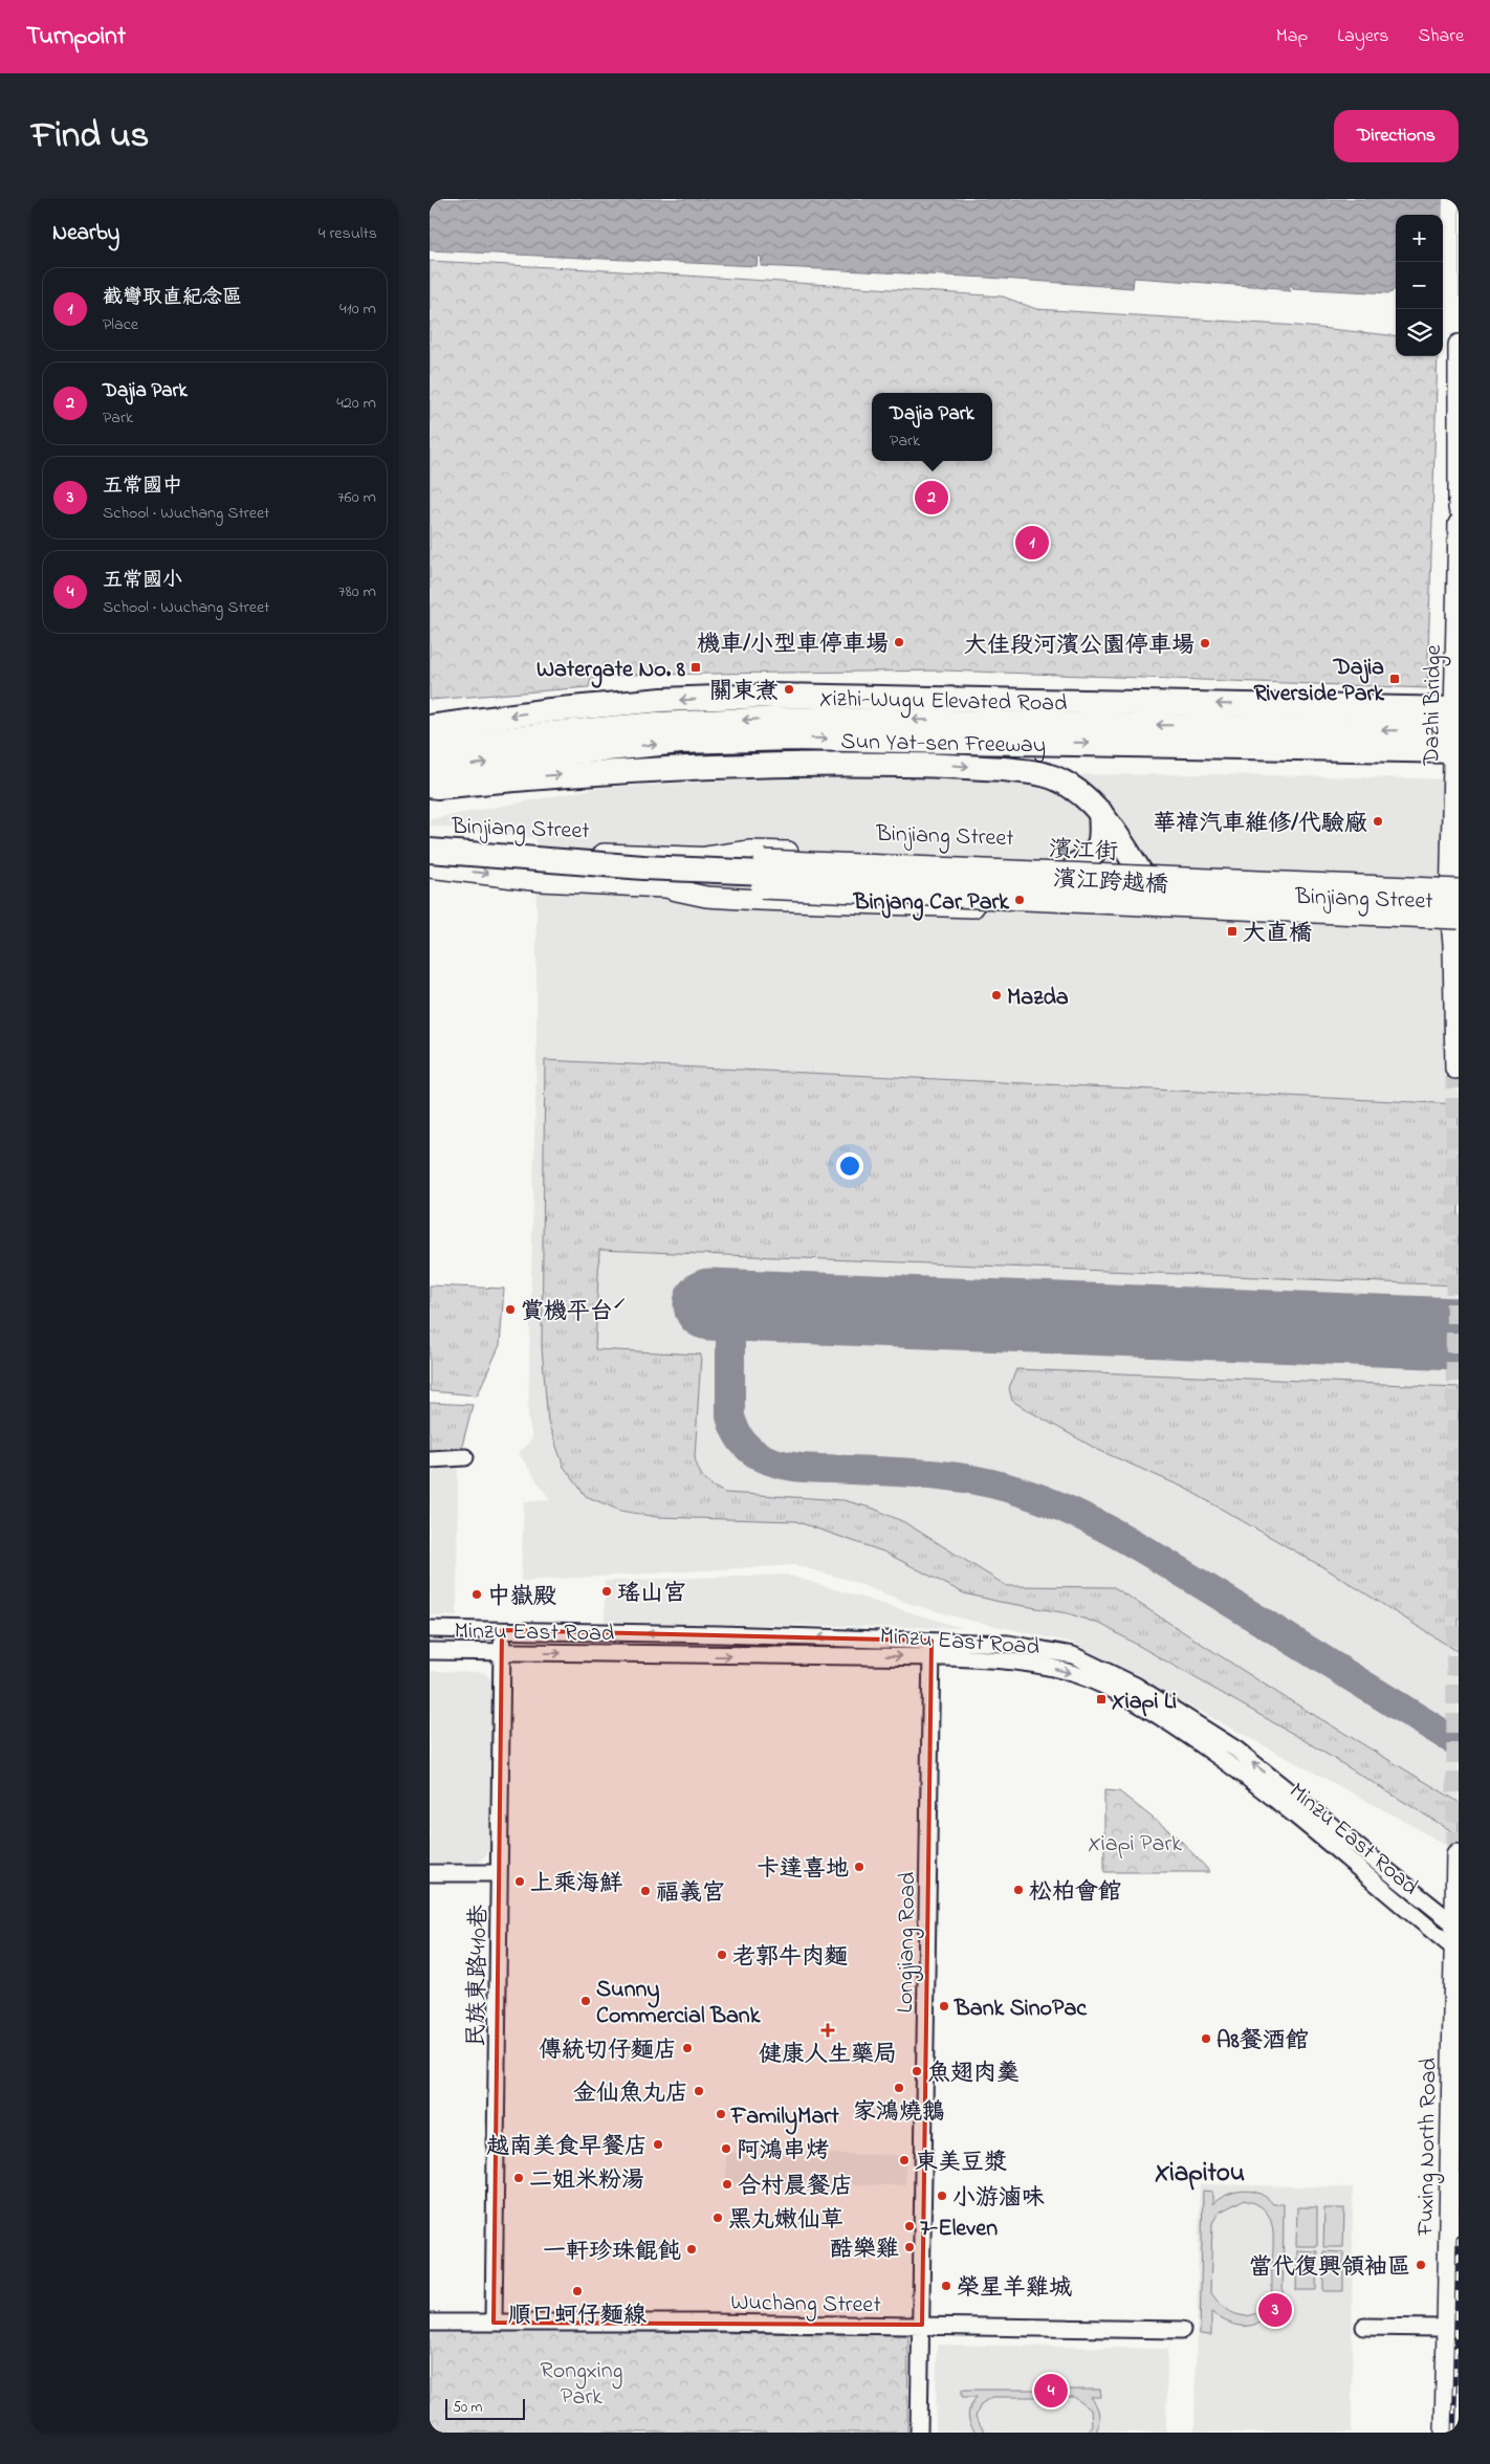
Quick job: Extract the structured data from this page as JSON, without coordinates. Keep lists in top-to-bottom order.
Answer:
{
  "streets": {
    "highway": ["Xizhi-Wugu Elevated Road", "Sun Yat-sen Freeway"],
    "main road": [
      "Dazhi Bridge",
      "Binjiang Street",
      "濱江街",
      "濱江跨越橋",
      "Fuxing North Road"
    ],
    "street": [
      "Minzu East Road",
      "Longjiang Road",
      "民族東路410巷",
      "Wuchang Street"
    ]
  },
  "crossings": [
    ["Dazhi Bridge", "Binjiang Street"],
    ["Dazhi Bridge", "濱江街"],
    ["Dazhi Bridge", "濱江跨越橋"],
    ["Binjiang Street", "濱江街"],
    ["Binjiang Street", "濱江跨越橋"],
    ["Minzu East Road", "Longjiang Road"],
    ["Minzu East Road", "民族東路410巷"],
    ["Minzu East Road", "Fuxing North Road"],
    ["Longjiang Road", "Wuchang Street"],
    ["民族東路410巷", "Wuchang Street"]
  ],
  "districts": ["Xiapitou"],
  "parks": ["Xiapi Park", "Rongxing Park"],
  "places": {
    "other": [
      "機車/小型車停車場",
      "大佳段河濱公園停車場",
      "關東煮",
      "華褘汽車維修/代驗廠",
      "Binjang Car Park",
      "Mazda",
      "賞機平台ˊ",
      "瑤山宮",
      "中嶽殿",
      "卡達喜地",
      "上乘海鮮",
      "松柏會館",
      "福義宮",
      "老郭牛肉麵",
      "Sunny Commercial Bank",
      "Bank SinoPac",
      "A8餐酒館",
      "傳統切仔麵店",
      "魚翅肉羹",
      "家鴻燒鵝",
      "金仙魚丸店",
      "FamilyMart",
      "越南美食早餐店",
      "阿鴻串烤",
      "東美豆漿",
      "二姐米粉湯",
      "合村晨餐店",
      "小游滷味",
      "黑丸嫩仙草",
      "7-Eleven",
      "酷樂雞",
      "一軒珍珠餛飩",
      "當代復興領袖區",
      "榮星羊雞城",
      "順口蚵仔麵線"
    ],
    "transit": [
      "Watergate No. 8",
      "Dajia Riverside Park",
      "大直橋",
      "Xiapi Li"
    ],
    "health": ["健康人生藥局"]
  },
  "scale_bar": "50 m",
  "page": {
    "header": "Turnpoint",
    "nav": ["Map", "Layers", "Share"],
    "title": "Find us",
    "buttons": "Directions",
    "heading": ["Nearby", "4 results"],
    "map_buttons": ["+", "−"],
    "list": [
      {
        "mark": "1",
        "name": "截彎取直紀念區",
        "note": "Place",
        "value": "410 m"
      },
      {
        "mark": "2",
        "name": "Dajia Park",
        "note": "Park",
        "value": "420 m"
      },
      {
        "mark": "3",
        "name": "五常國中",
        "note": "School · Wuchang Street",
        "value": "760 m"
      },
      {
        "mark": "4",
        "name": "五常國小",
        "note": "School · Wuchang Street",
        "value": "780 m"
      }
    ],
    "popup": ["Dajia Park", "Park"],
    "pins": [
      "2",
      "1",
      "3",
      "4"
    ],
    "scale": "50 m"
  }
}
